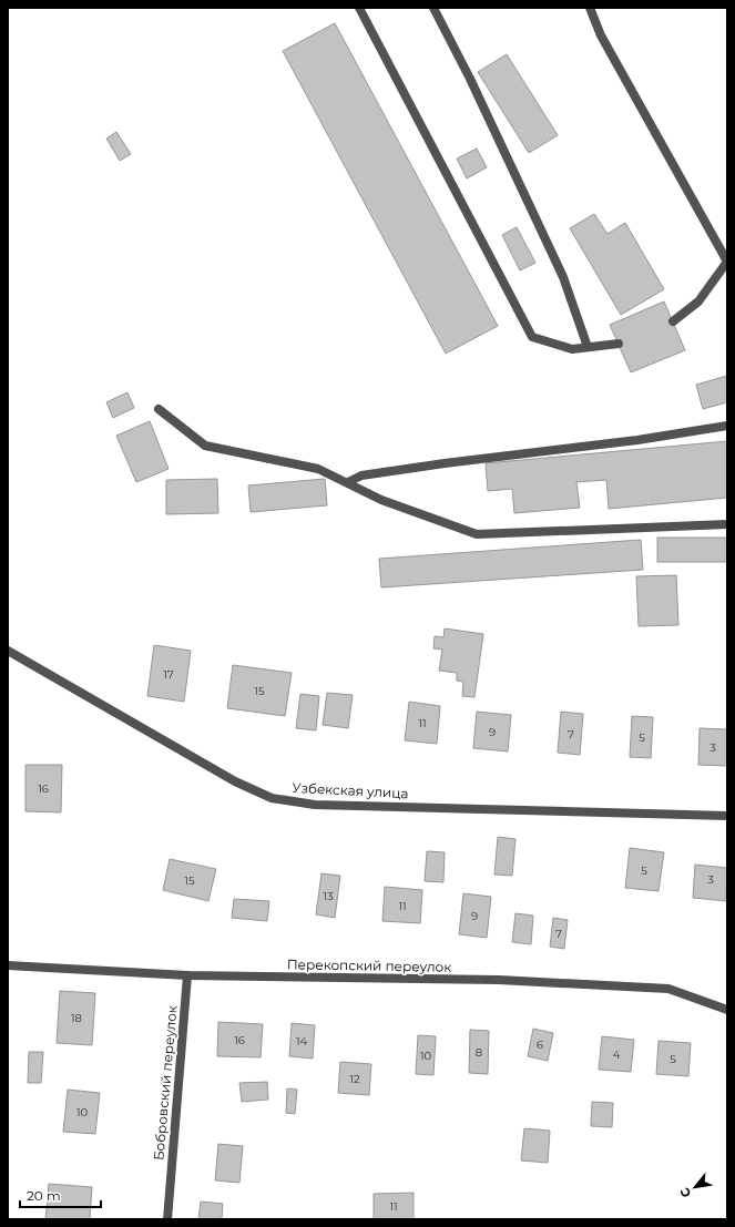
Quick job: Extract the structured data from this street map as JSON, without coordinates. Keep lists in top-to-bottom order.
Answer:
{
  "streets": {
    "street": ["Узбекская улица", "Перекопский переулок", "Бобровский переулок"]
  },
  "crossings": [
    ["Перекопский переулок", "Бобровский переулок"]
  ],
  "house_numbers": [
    "17",
    "15",
    "11",
    "9",
    "7",
    "5",
    "3",
    "16",
    "5",
    "3",
    "15",
    "13",
    "11",
    "9",
    "7",
    "18",
    "16",
    "14",
    "6",
    "8",
    "4",
    "10",
    "5",
    "12",
    "10",
    "11"
  ],
  "scale_bar": "20 m",
  "north": "bottom left"
}
